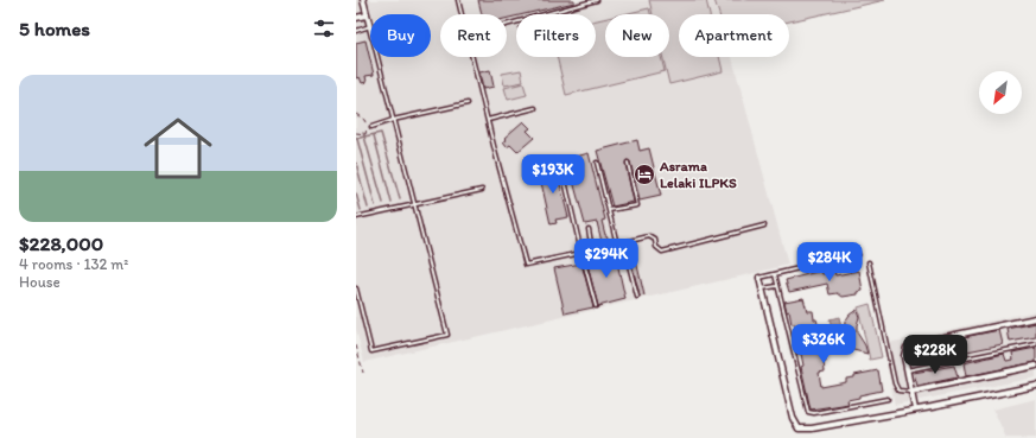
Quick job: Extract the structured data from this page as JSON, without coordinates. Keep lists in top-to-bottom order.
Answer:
{
  "places": {
    "hotel": ["Asrama Lelaki ILPKS"]
  },
  "north": "bottom left",
  "page": {
    "heading": "5 homes",
    "chip": [
      "Buy",
      "Rent",
      "Filters",
      "New",
      "Apartment"
    ],
    "list": [
      {
        "name": "$228,000",
        "note": "4 rooms · 132 m² · House"
      }
    ],
    "price": [
      "$193K",
      "$294K",
      "$284K",
      "$326K",
      "$228K"
    ]
  }
}
